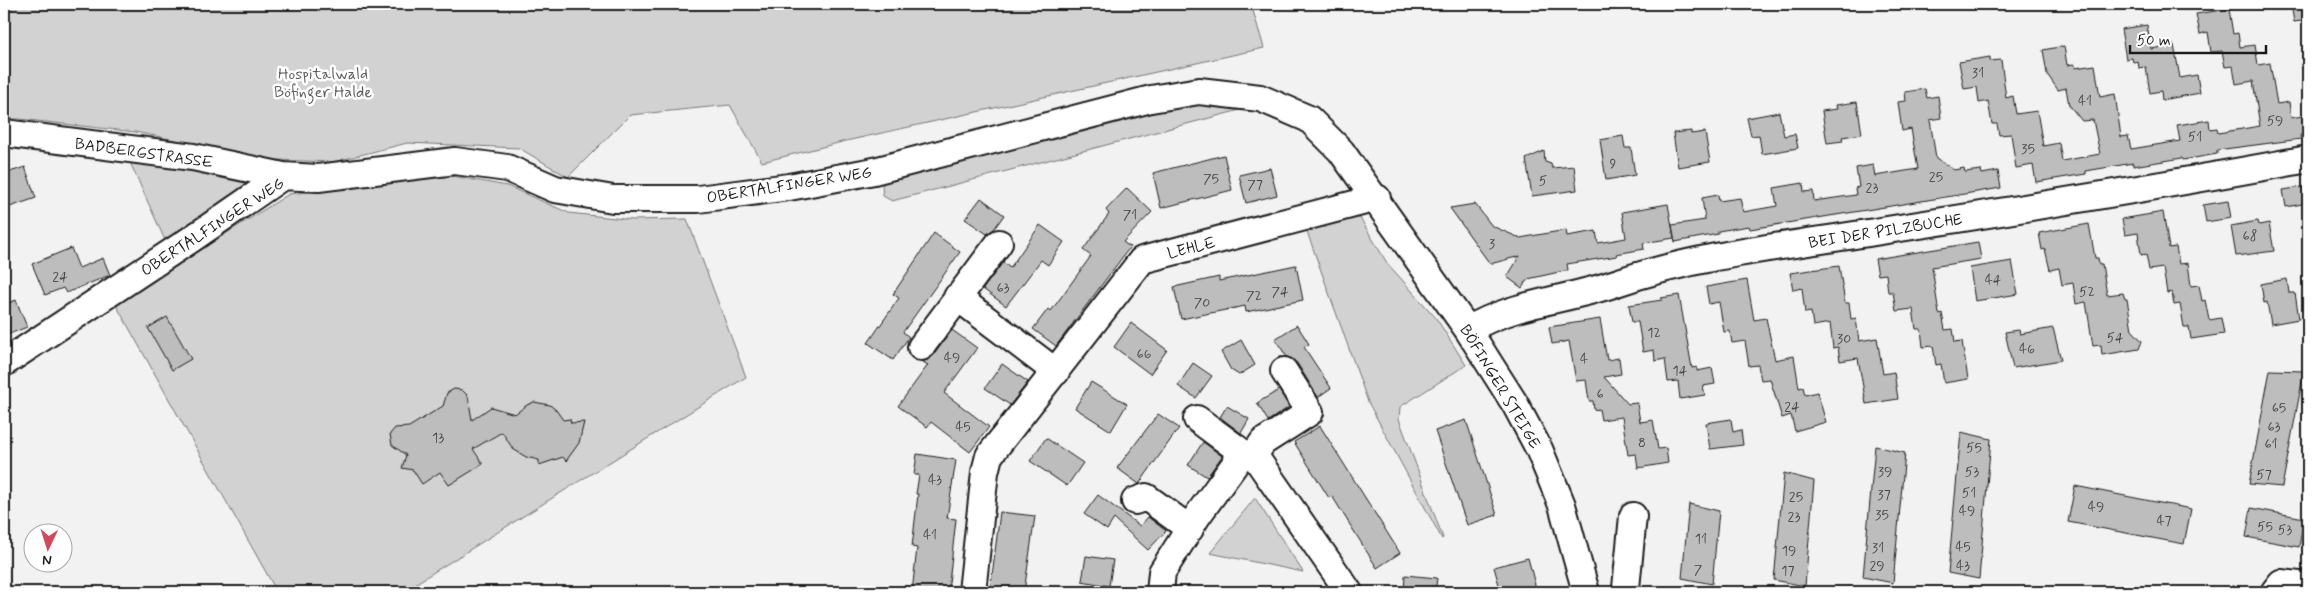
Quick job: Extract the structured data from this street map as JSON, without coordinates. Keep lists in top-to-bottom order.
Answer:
{
  "streets": {
    "street": [
      "BADBERGSTRASSE",
      "OBERTALFINGER WEG",
      "BEI DER PILZBUCHE",
      "LEHLE",
      "BÖFINGER STEIGE"
    ]
  },
  "crossings": [
    ["BADBERGSTRASSE", "OBERTALFINGER WEG"],
    ["OBERTALFINGER WEG", "LEHLE"],
    ["OBERTALFINGER WEG", "BÖFINGER STEIGE"],
    ["BEI DER PILZBUCHE", "BÖFINGER STEIGE"],
    ["LEHLE", "BÖFINGER STEIGE"]
  ],
  "parks": ["Hospitalwald Böfinger Halde"],
  "house_numbers": [
    "31",
    "41",
    "59",
    "51",
    "35",
    "9",
    "25",
    "75",
    "5",
    "77",
    "23",
    "71",
    "68",
    "3",
    "24",
    "44",
    "63",
    "74",
    "52",
    "72",
    "70",
    "12",
    "54",
    "30",
    "46",
    "66",
    "49",
    "4",
    "14",
    "6",
    "24",
    "65",
    "45",
    "63",
    "13",
    "8",
    "61",
    "55",
    "39",
    "53",
    "57",
    "43",
    "51",
    "37",
    "25",
    "49",
    "49",
    "35",
    "23",
    "47",
    "55",
    "53",
    "41",
    "11",
    "45",
    "31",
    "19",
    "29",
    "43",
    "7",
    "17"
  ],
  "scale_bar": "50 m",
  "north": "bottom"
}
